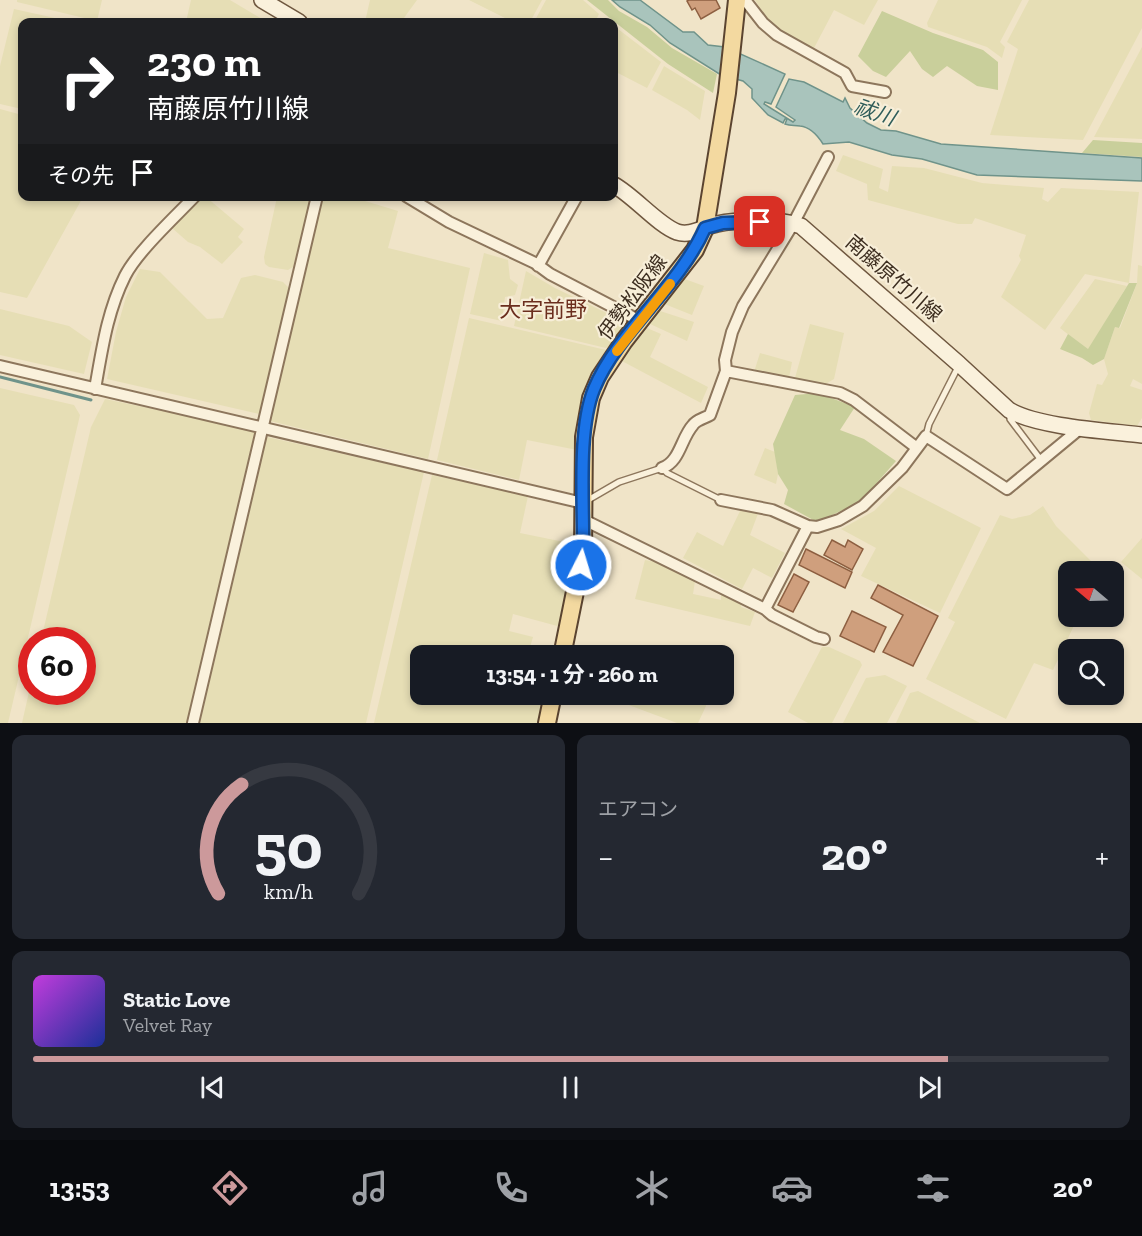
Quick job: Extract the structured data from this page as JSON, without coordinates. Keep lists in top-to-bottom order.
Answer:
{
  "streets": {
    "main road": ["南藤原竹川線", "伊勢松阪線"]
  },
  "districts": ["大字前野"],
  "water": ["祓川"],
  "north": "left",
  "page": {
    "turn": ["230 m", "南藤原竹川線"],
    "then": "その先",
    "limit": "60",
    "trip": "13:54 · 1 分 · 260 m",
    "tile": "エアコン",
    "heat": ["−", "20°", "+"],
    "song": ["Static Love", "Velvet Ray"],
    "tabs": ["13:53", "20°"],
    "gauge": ["50", "km/h"]
  }
}
